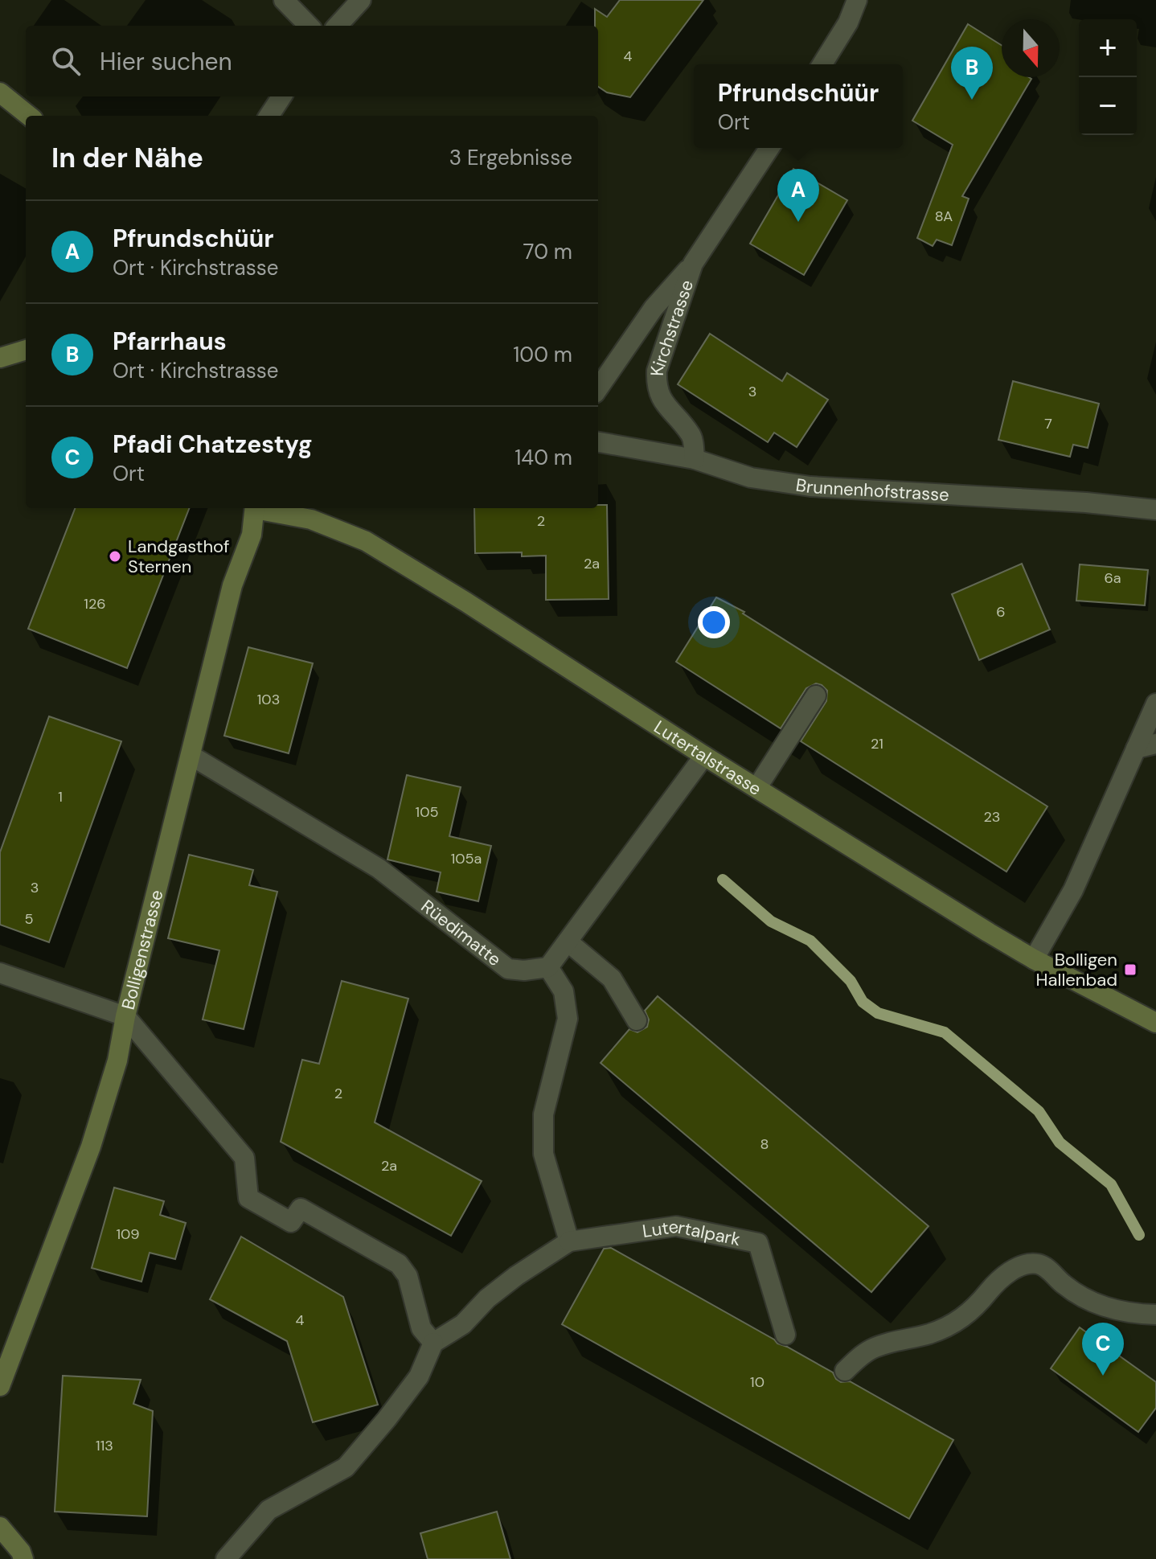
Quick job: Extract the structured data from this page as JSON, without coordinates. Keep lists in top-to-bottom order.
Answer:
{
  "streets": {
    "street": [
      "Kirchstrasse",
      "Brunnenhofstrasse",
      "Lutertalstrasse",
      "Rüedimatte",
      "Bolligenstrasse",
      "Lutertalpark"
    ]
  },
  "crossings": [
    ["Kirchstrasse", "Brunnenhofstrasse"],
    ["Rüedimatte", "Bolligenstrasse"]
  ],
  "places": {
    "other": ["Landgasthof Sternen"],
    "transit": ["Bolligen Hallenbad"]
  },
  "house_numbers": [
    "4",
    "8A",
    "3",
    "7",
    "2",
    "2a",
    "6a",
    "126",
    "6",
    "103",
    "21",
    "1",
    "105",
    "23",
    "105a",
    "3",
    "5",
    "2",
    "8",
    "2a",
    "109",
    "4",
    "10",
    "113"
  ],
  "north": "bottom",
  "page": {
    "map_buttons": ["+", "−"],
    "search": "Hier suchen",
    "pins": ["B", "A", "C"],
    "popup": ["Pfrundschüür", "Ort"],
    "heading": ["In der Nähe", "3 Ergebnisse"],
    "list": [
      {
        "mark": "A",
        "name": "Pfrundschüür",
        "note": "Ort · Kirchstrasse",
        "value": "70 m"
      },
      {
        "mark": "B",
        "name": "Pfarrhaus",
        "note": "Ort · Kirchstrasse",
        "value": "100 m"
      },
      {
        "mark": "C",
        "name": "Pfadi Chatzestyg",
        "note": "Ort",
        "value": "140 m"
      }
    ]
  }
}
